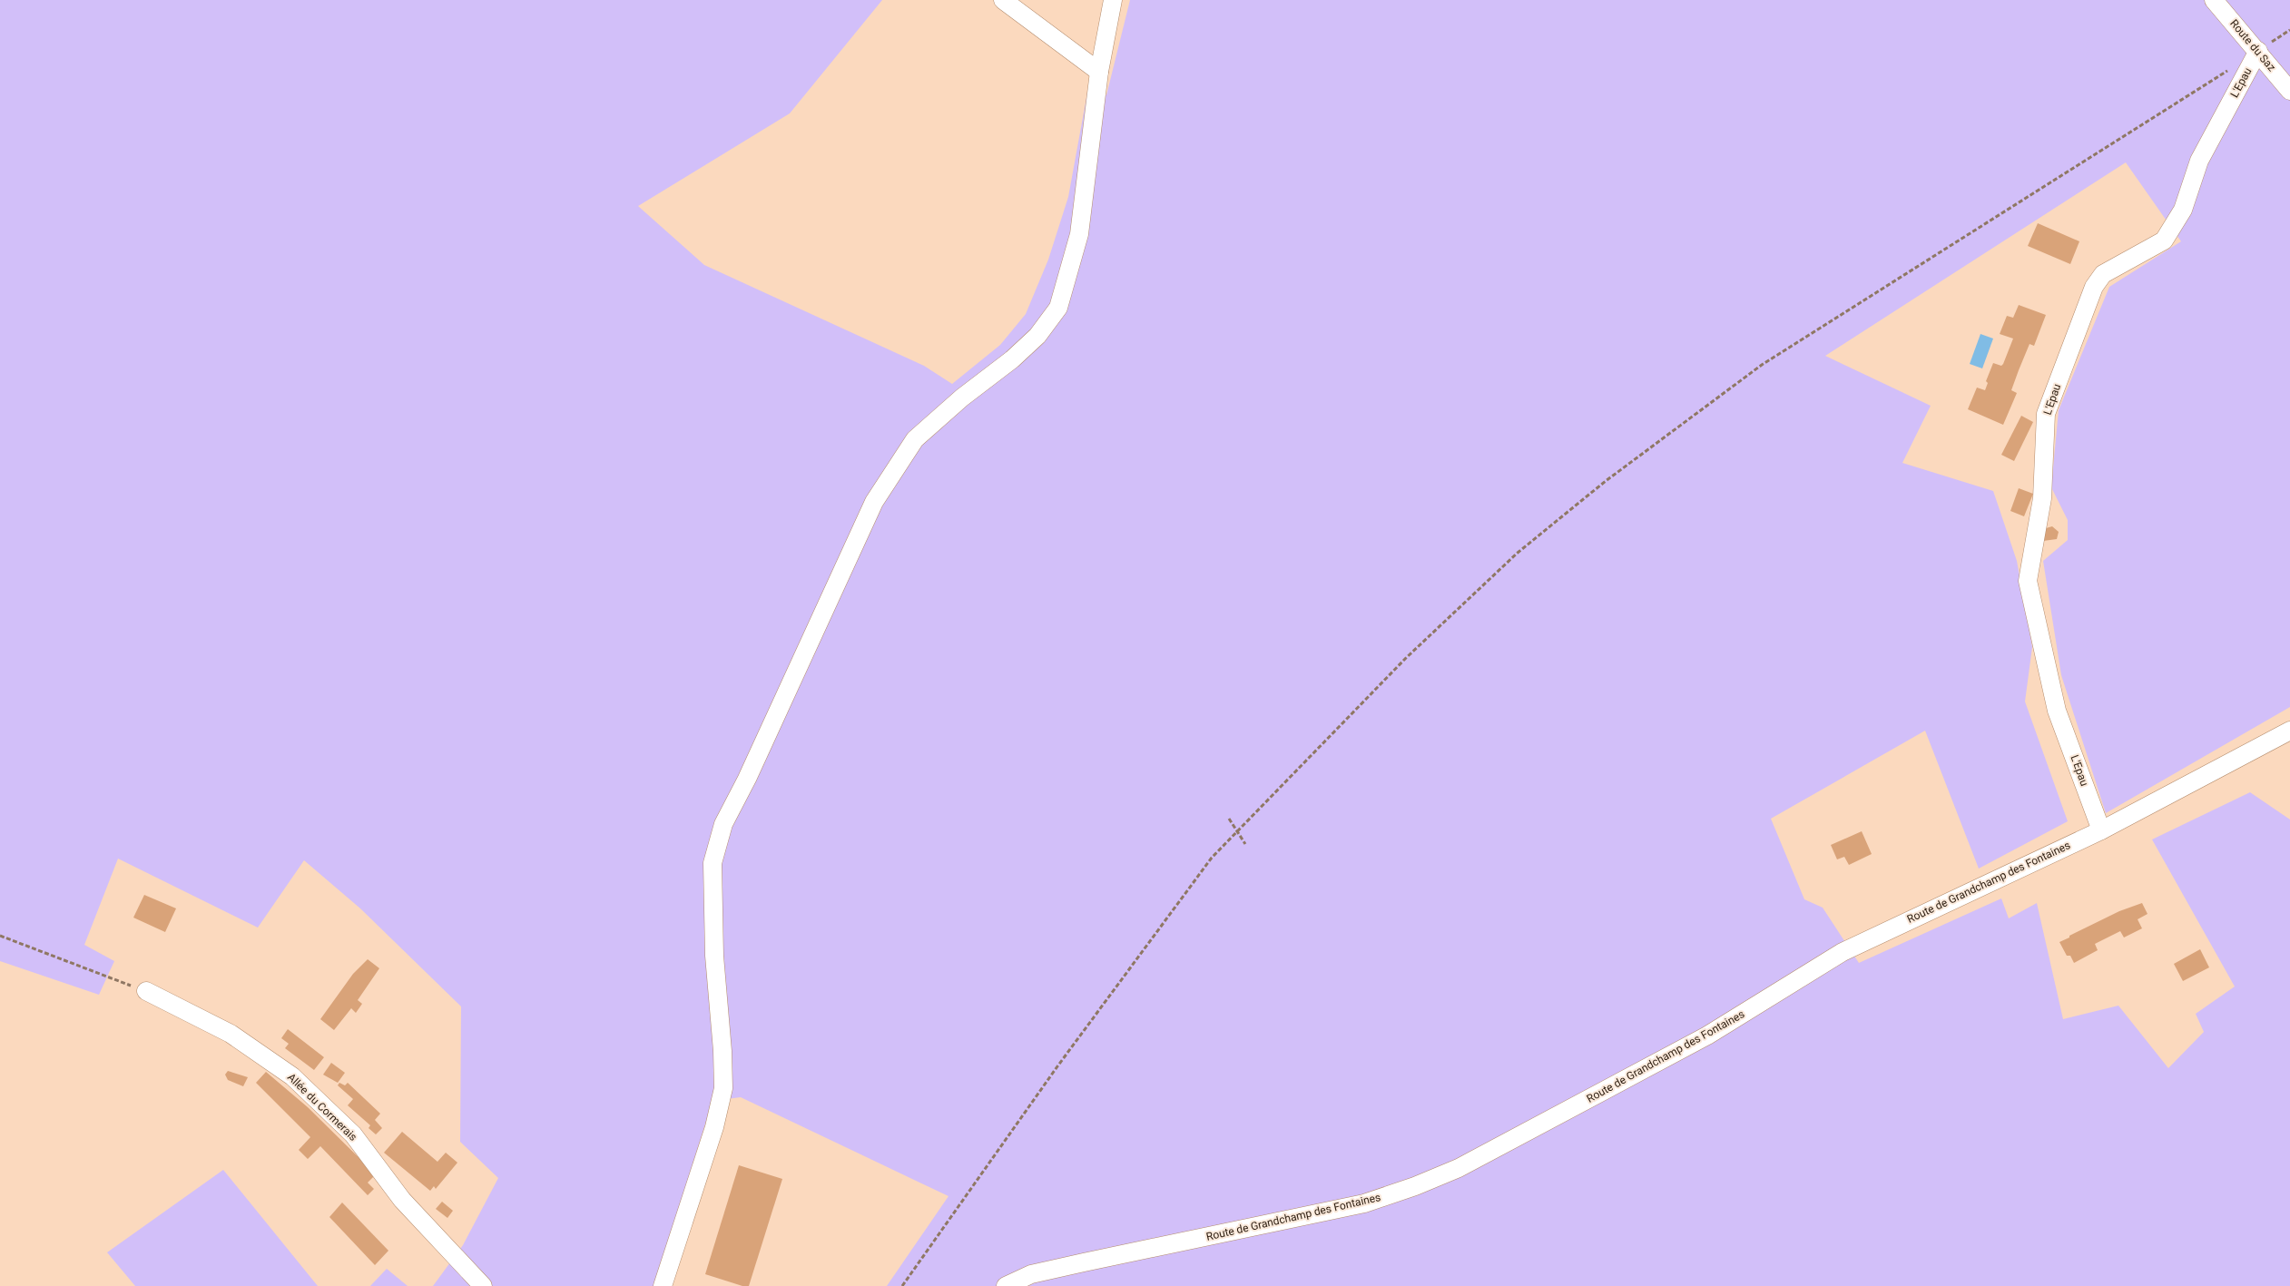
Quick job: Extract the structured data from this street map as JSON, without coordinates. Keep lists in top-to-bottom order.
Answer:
{
  "streets": {
    "street": [
      "Route du Saz",
      "L'Epau",
      "Route de Grandchamp des Fontaines",
      "Allée du Cormerais"
    ]
  },
  "crossings": [
    ["Route du Saz", "L'Epau"],
    ["L'Epau", "Route de Grandchamp des Fontaines"]
  ]
}
